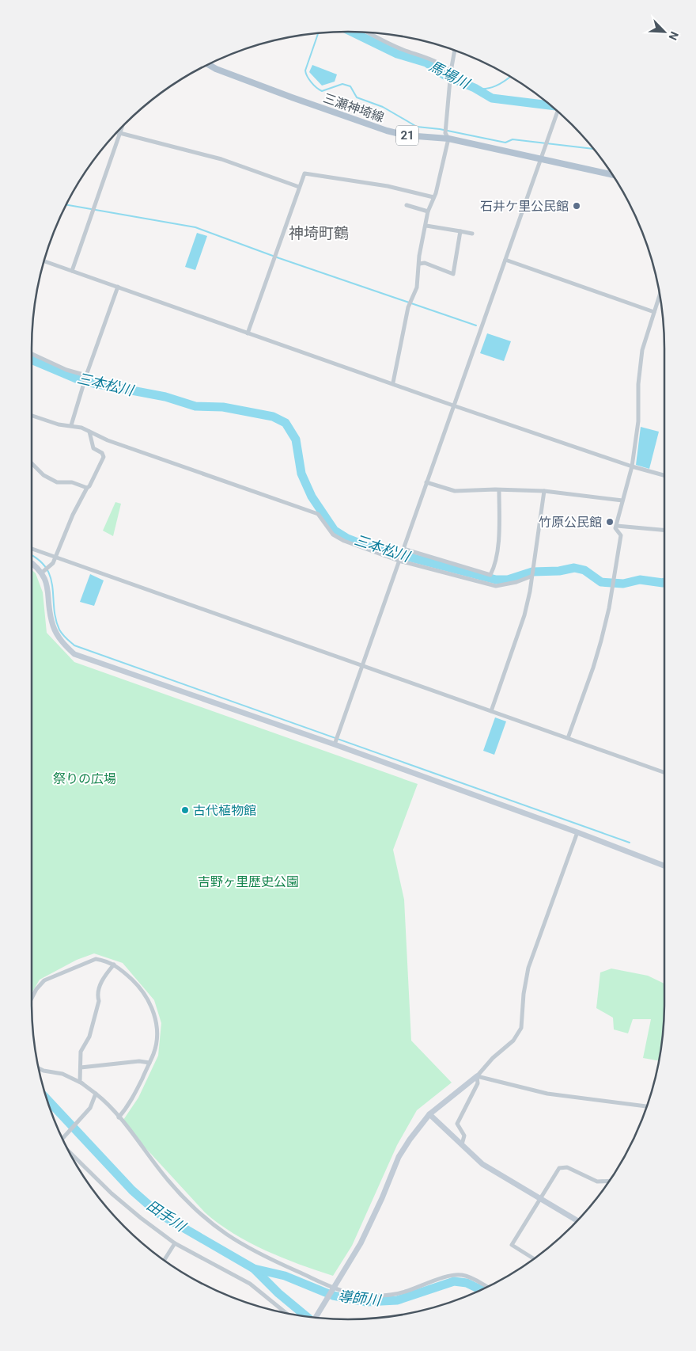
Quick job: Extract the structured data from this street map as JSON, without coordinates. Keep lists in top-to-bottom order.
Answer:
{
  "streets": {
    "main road": ["三瀬神埼線", "21"]
  },
  "districts": ["神埼町鶴"],
  "water": [
    "馬場川",
    "三本松川",
    "田手川",
    "導師川"
  ],
  "parks": ["祭りの広場", "吉野ヶ里歴史公園"],
  "places": ["石井ケ里公民館", "竹原公民館", "古代植物館"],
  "north": "bottom right"
}
